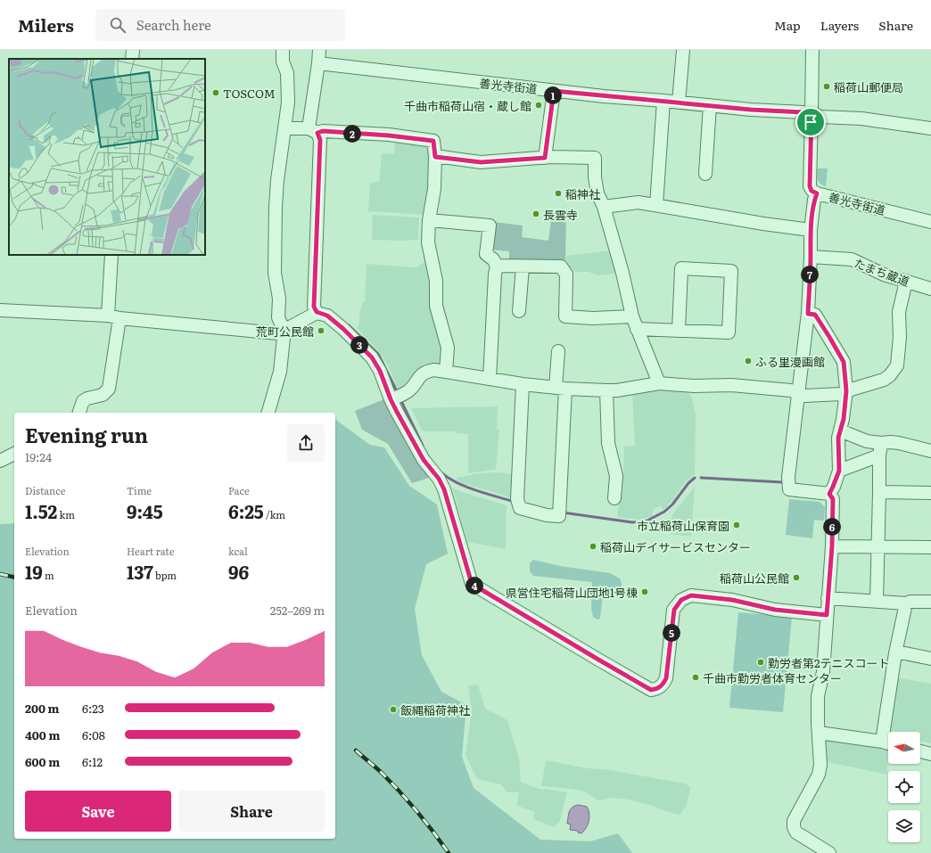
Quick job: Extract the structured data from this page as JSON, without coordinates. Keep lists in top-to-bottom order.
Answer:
{
  "streets": {
    "street": ["善光寺街道", "たまち蔵道"]
  },
  "places": [
    "稲荷山郵便局",
    "TOSCOM",
    "千曲市稲荷山宿・蔵し館",
    "稲神社",
    "長雲寺",
    "荒町公民館",
    "ふる里漫画館",
    "市立稲荷山保育園",
    "稲荷山デイサービスセンター",
    "稲荷山公民館",
    "県営住宅稲荷山団地1号棟",
    "勤労者第2テニスコート",
    "千曲市勤労者体育センター",
    "飯縄稲荷神社"
  ],
  "north": "left",
  "page": {
    "header": "Milers",
    "search": "Search here",
    "nav": ["Map", "Layers", "Share"],
    "pins": [
      "1",
      "2",
      "7",
      "3",
      "6",
      "4",
      "5"
    ],
    "heading": ["Evening run", "19:24"],
    "stats": [
      ["Distance", "1.52 km"],
      ["Time", "9:45"],
      ["Pace", "6:25 /km"],
      ["Elevation", "19 m"],
      ["Heart rate", "137 bpm"],
      ["kcal", "96"]
    ],
    "chart": ["Elevation", "252–269 m"],
    "list": [
      {
        "name": "200 m",
        "note": "6:23"
      },
      {
        "name": "400 m",
        "note": "6:08"
      },
      {
        "name": "600 m",
        "note": "6:12"
      }
    ],
    "buttons": ["Save", "Share"]
  }
}
